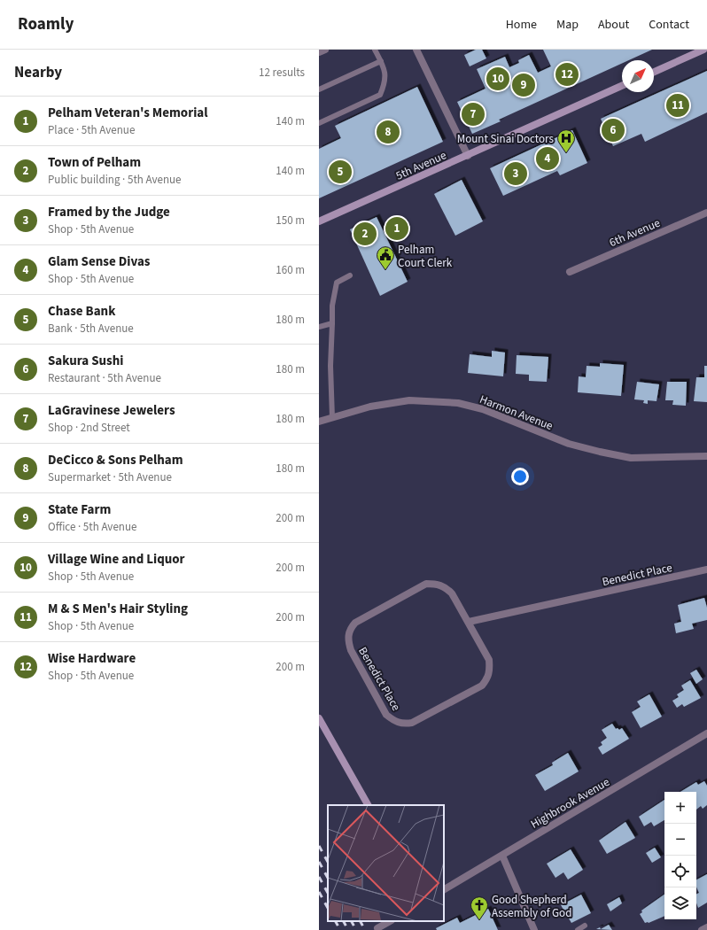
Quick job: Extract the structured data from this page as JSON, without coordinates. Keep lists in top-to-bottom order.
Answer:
{
  "streets": {
    "street": [
      "5th Avenue",
      "6th Avenue",
      "Harmon Avenue",
      "Benedict Place",
      "Highbrook Avenue"
    ]
  },
  "places": {
    "hospital": ["Mount Sinai Doctors"],
    "public building": ["Pelham Court Clerk"],
    "church": ["Good Shepherd Assembly of God"]
  },
  "north": "top right",
  "page": {
    "header": "Roamly",
    "nav": [
      "Home",
      "Map",
      "About",
      "Contact"
    ],
    "heading": ["Nearby", "12 results"],
    "pins": [
      "12",
      "10",
      "9",
      "11",
      "7",
      "6",
      "8",
      "4",
      "5",
      "3",
      "1",
      "2"
    ],
    "list": [
      {
        "mark": "1",
        "name": "Pelham Veteran's Memorial",
        "note": "Place · 5th Avenue",
        "value": "140 m"
      },
      {
        "mark": "2",
        "name": "Town of Pelham",
        "note": "Public building · 5th Avenue",
        "value": "140 m"
      },
      {
        "mark": "3",
        "name": "Framed by the Judge",
        "note": "Shop · 5th Avenue",
        "value": "150 m"
      },
      {
        "mark": "4",
        "name": "Glam Sense Divas",
        "note": "Shop · 5th Avenue",
        "value": "160 m"
      },
      {
        "mark": "5",
        "name": "Chase Bank",
        "note": "Bank · 5th Avenue",
        "value": "180 m"
      },
      {
        "mark": "6",
        "name": "Sakura Sushi",
        "note": "Restaurant · 5th Avenue",
        "value": "180 m"
      },
      {
        "mark": "7",
        "name": "LaGravinese Jewelers",
        "note": "Shop · 2nd Street",
        "value": "180 m"
      },
      {
        "mark": "8",
        "name": "DeCicco & Sons Pelham",
        "note": "Supermarket · 5th Avenue",
        "value": "180 m"
      },
      {
        "mark": "9",
        "name": "State Farm",
        "note": "Office · 5th Avenue",
        "value": "200 m"
      },
      {
        "mark": "10",
        "name": "Village Wine and Liquor",
        "note": "Shop · 5th Avenue",
        "value": "200 m"
      },
      {
        "mark": "11",
        "name": "M & S Men's Hair Styling",
        "note": "Shop · 5th Avenue",
        "value": "200 m"
      },
      {
        "mark": "12",
        "name": "Wise Hardware",
        "note": "Shop · 5th Avenue",
        "value": "200 m"
      }
    ],
    "map_buttons": ["+", "−"]
  }
}
